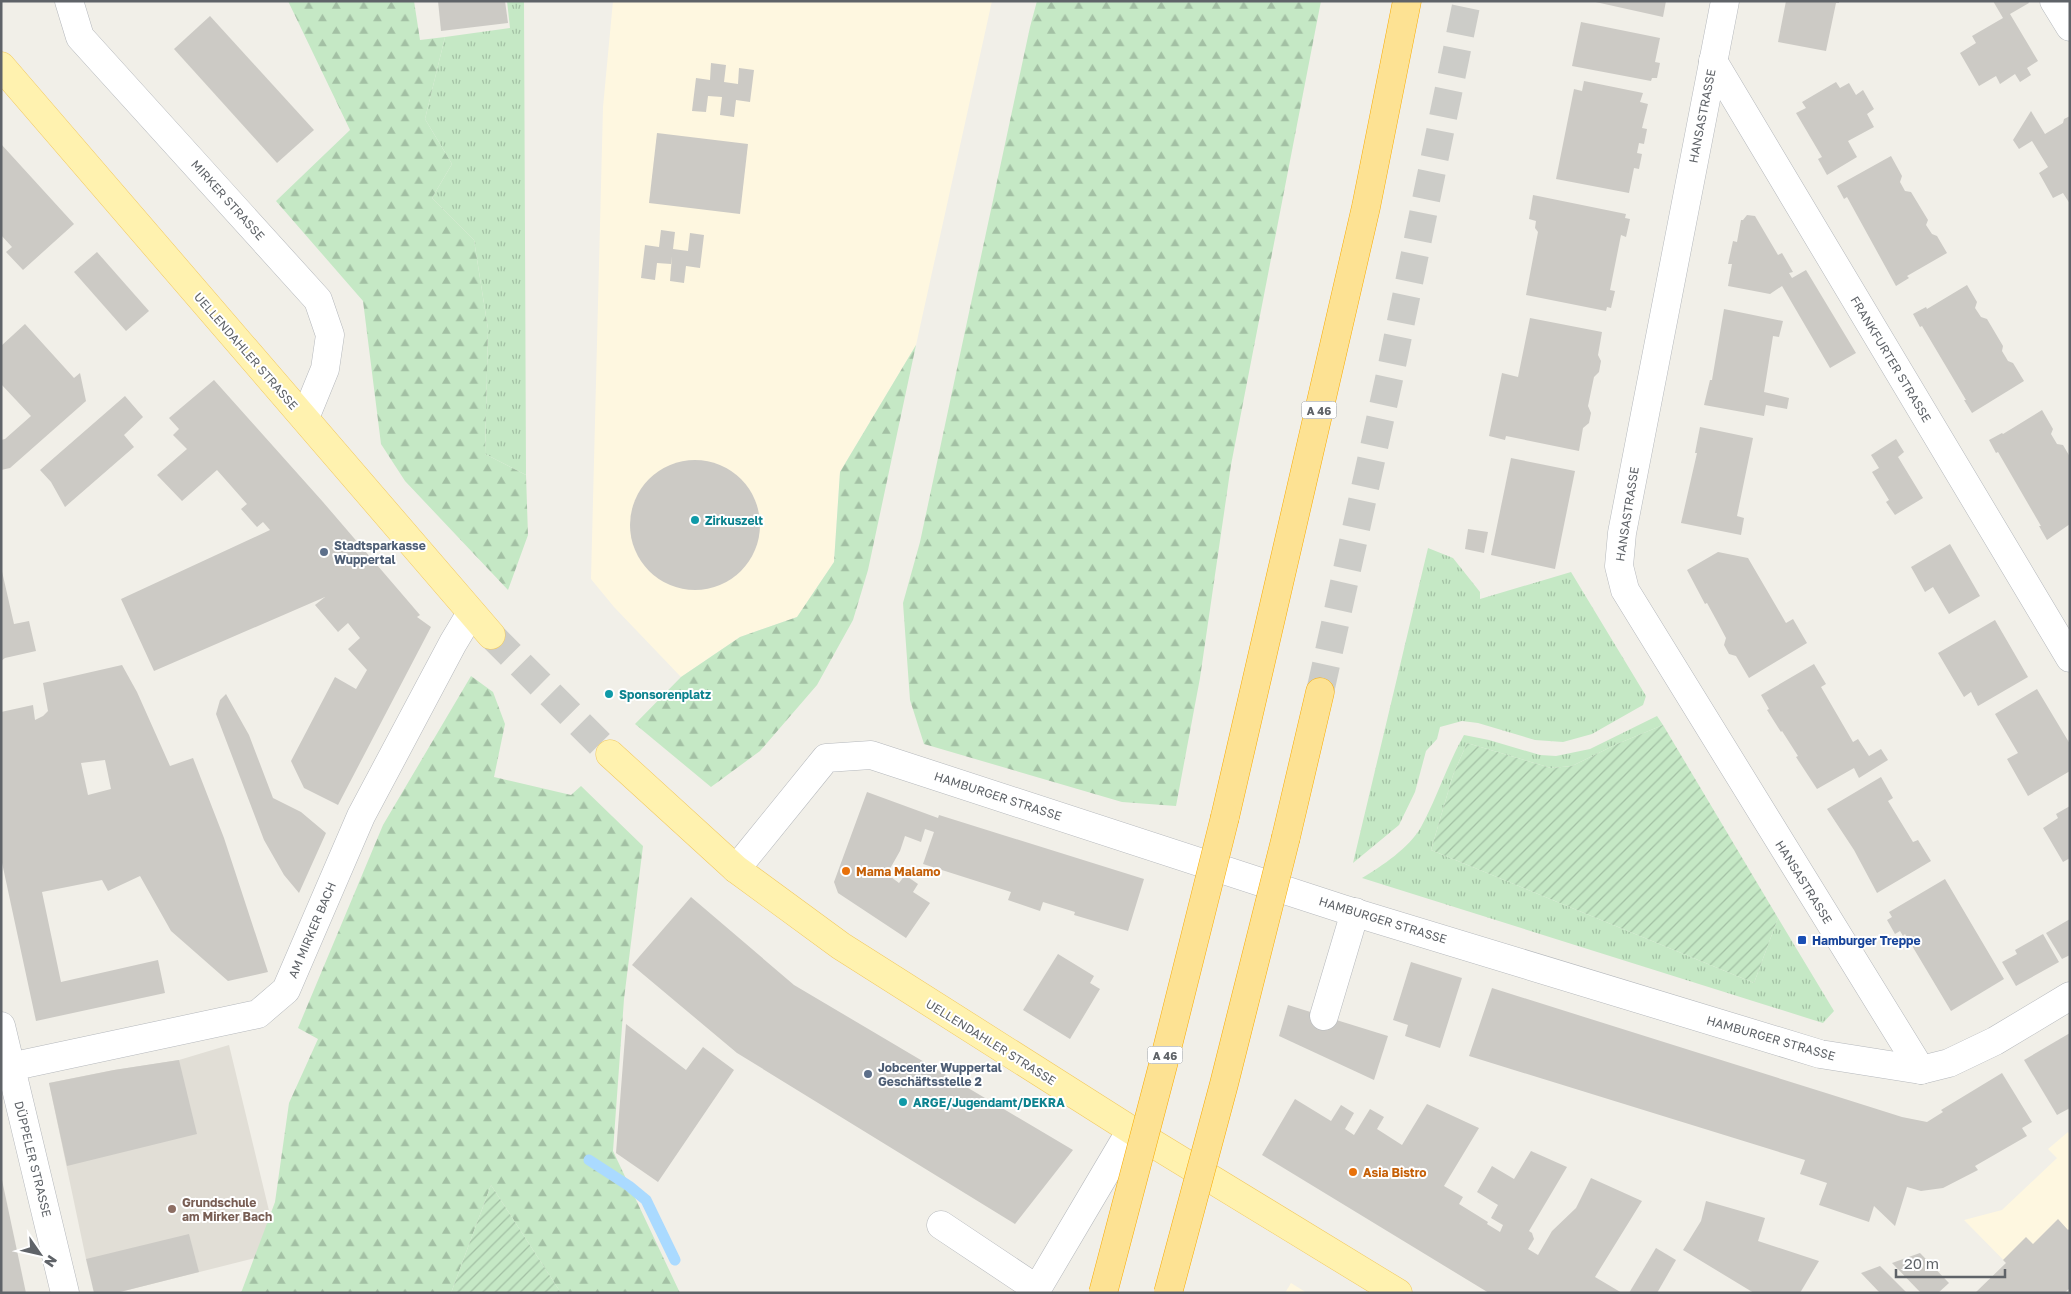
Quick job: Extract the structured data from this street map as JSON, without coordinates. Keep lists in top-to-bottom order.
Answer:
{
  "streets": {
    "highway": ["A 46"],
    "main road": ["UELLENDAHLER STRASSE"],
    "street": [
      "HANSASTRASSE",
      "MIRKER STRASSE",
      "FRANKFURTER STRASSE",
      "HAMBURGER STRASSE",
      "AM MIRKER BACH",
      "DÜPPELER STRASSE"
    ]
  },
  "crossings": [
    ["HANSASTRASSE", "FRANKFURTER STRASSE"],
    ["HANSASTRASSE", "HAMBURGER STRASSE"],
    ["MIRKER STRASSE", "UELLENDAHLER STRASSE"],
    ["UELLENDAHLER STRASSE", "HAMBURGER STRASSE"],
    ["UELLENDAHLER STRASSE", "AM MIRKER BACH"],
    ["AM MIRKER BACH", "DÜPPELER STRASSE"]
  ],
  "places": {
    "other": [
      "Zirkuszelt",
      "Stadtsparkasse Wuppertal",
      "Sponsorenplatz",
      "Mama Malamo",
      "Jobcenter Wuppertal Geschäftsstelle 2",
      "ARGE/Jugendamt/DEKRA",
      "Asia Bistro",
      "Grundschule am Mirker Bach"
    ],
    "transit": ["Hamburger Treppe"]
  },
  "scale_bar": "20 m",
  "north": "bottom right"
}
